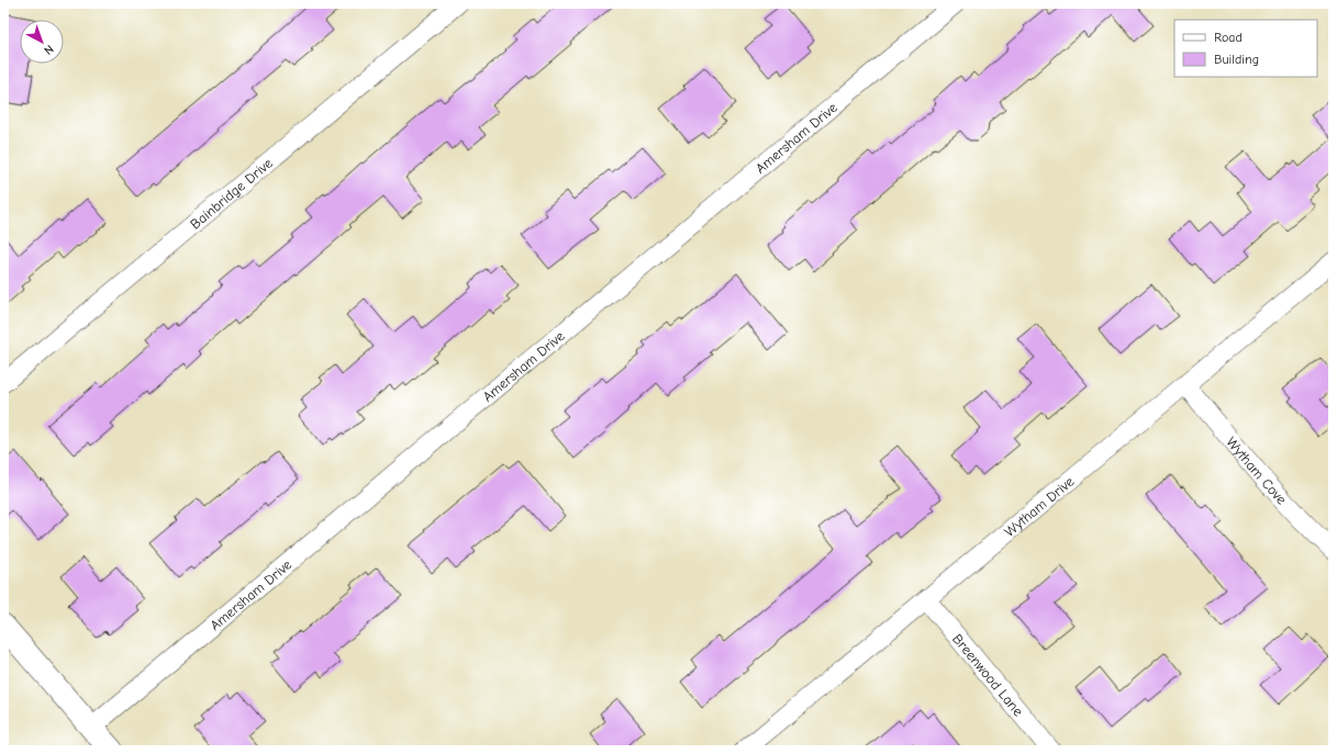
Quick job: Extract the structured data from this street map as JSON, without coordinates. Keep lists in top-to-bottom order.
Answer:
{
  "streets": {
    "street": [
      "Amersham Drive",
      "Bainbridge Drive",
      "Wytham Cove",
      "Wytham Drive",
      "Breenwood Lane"
    ]
  },
  "crossings": [
    ["Wytham Cove", "Wytham Drive"],
    ["Wytham Drive", "Breenwood Lane"]
  ],
  "legend": ["Road", "Building"],
  "north": "bottom right"
}
